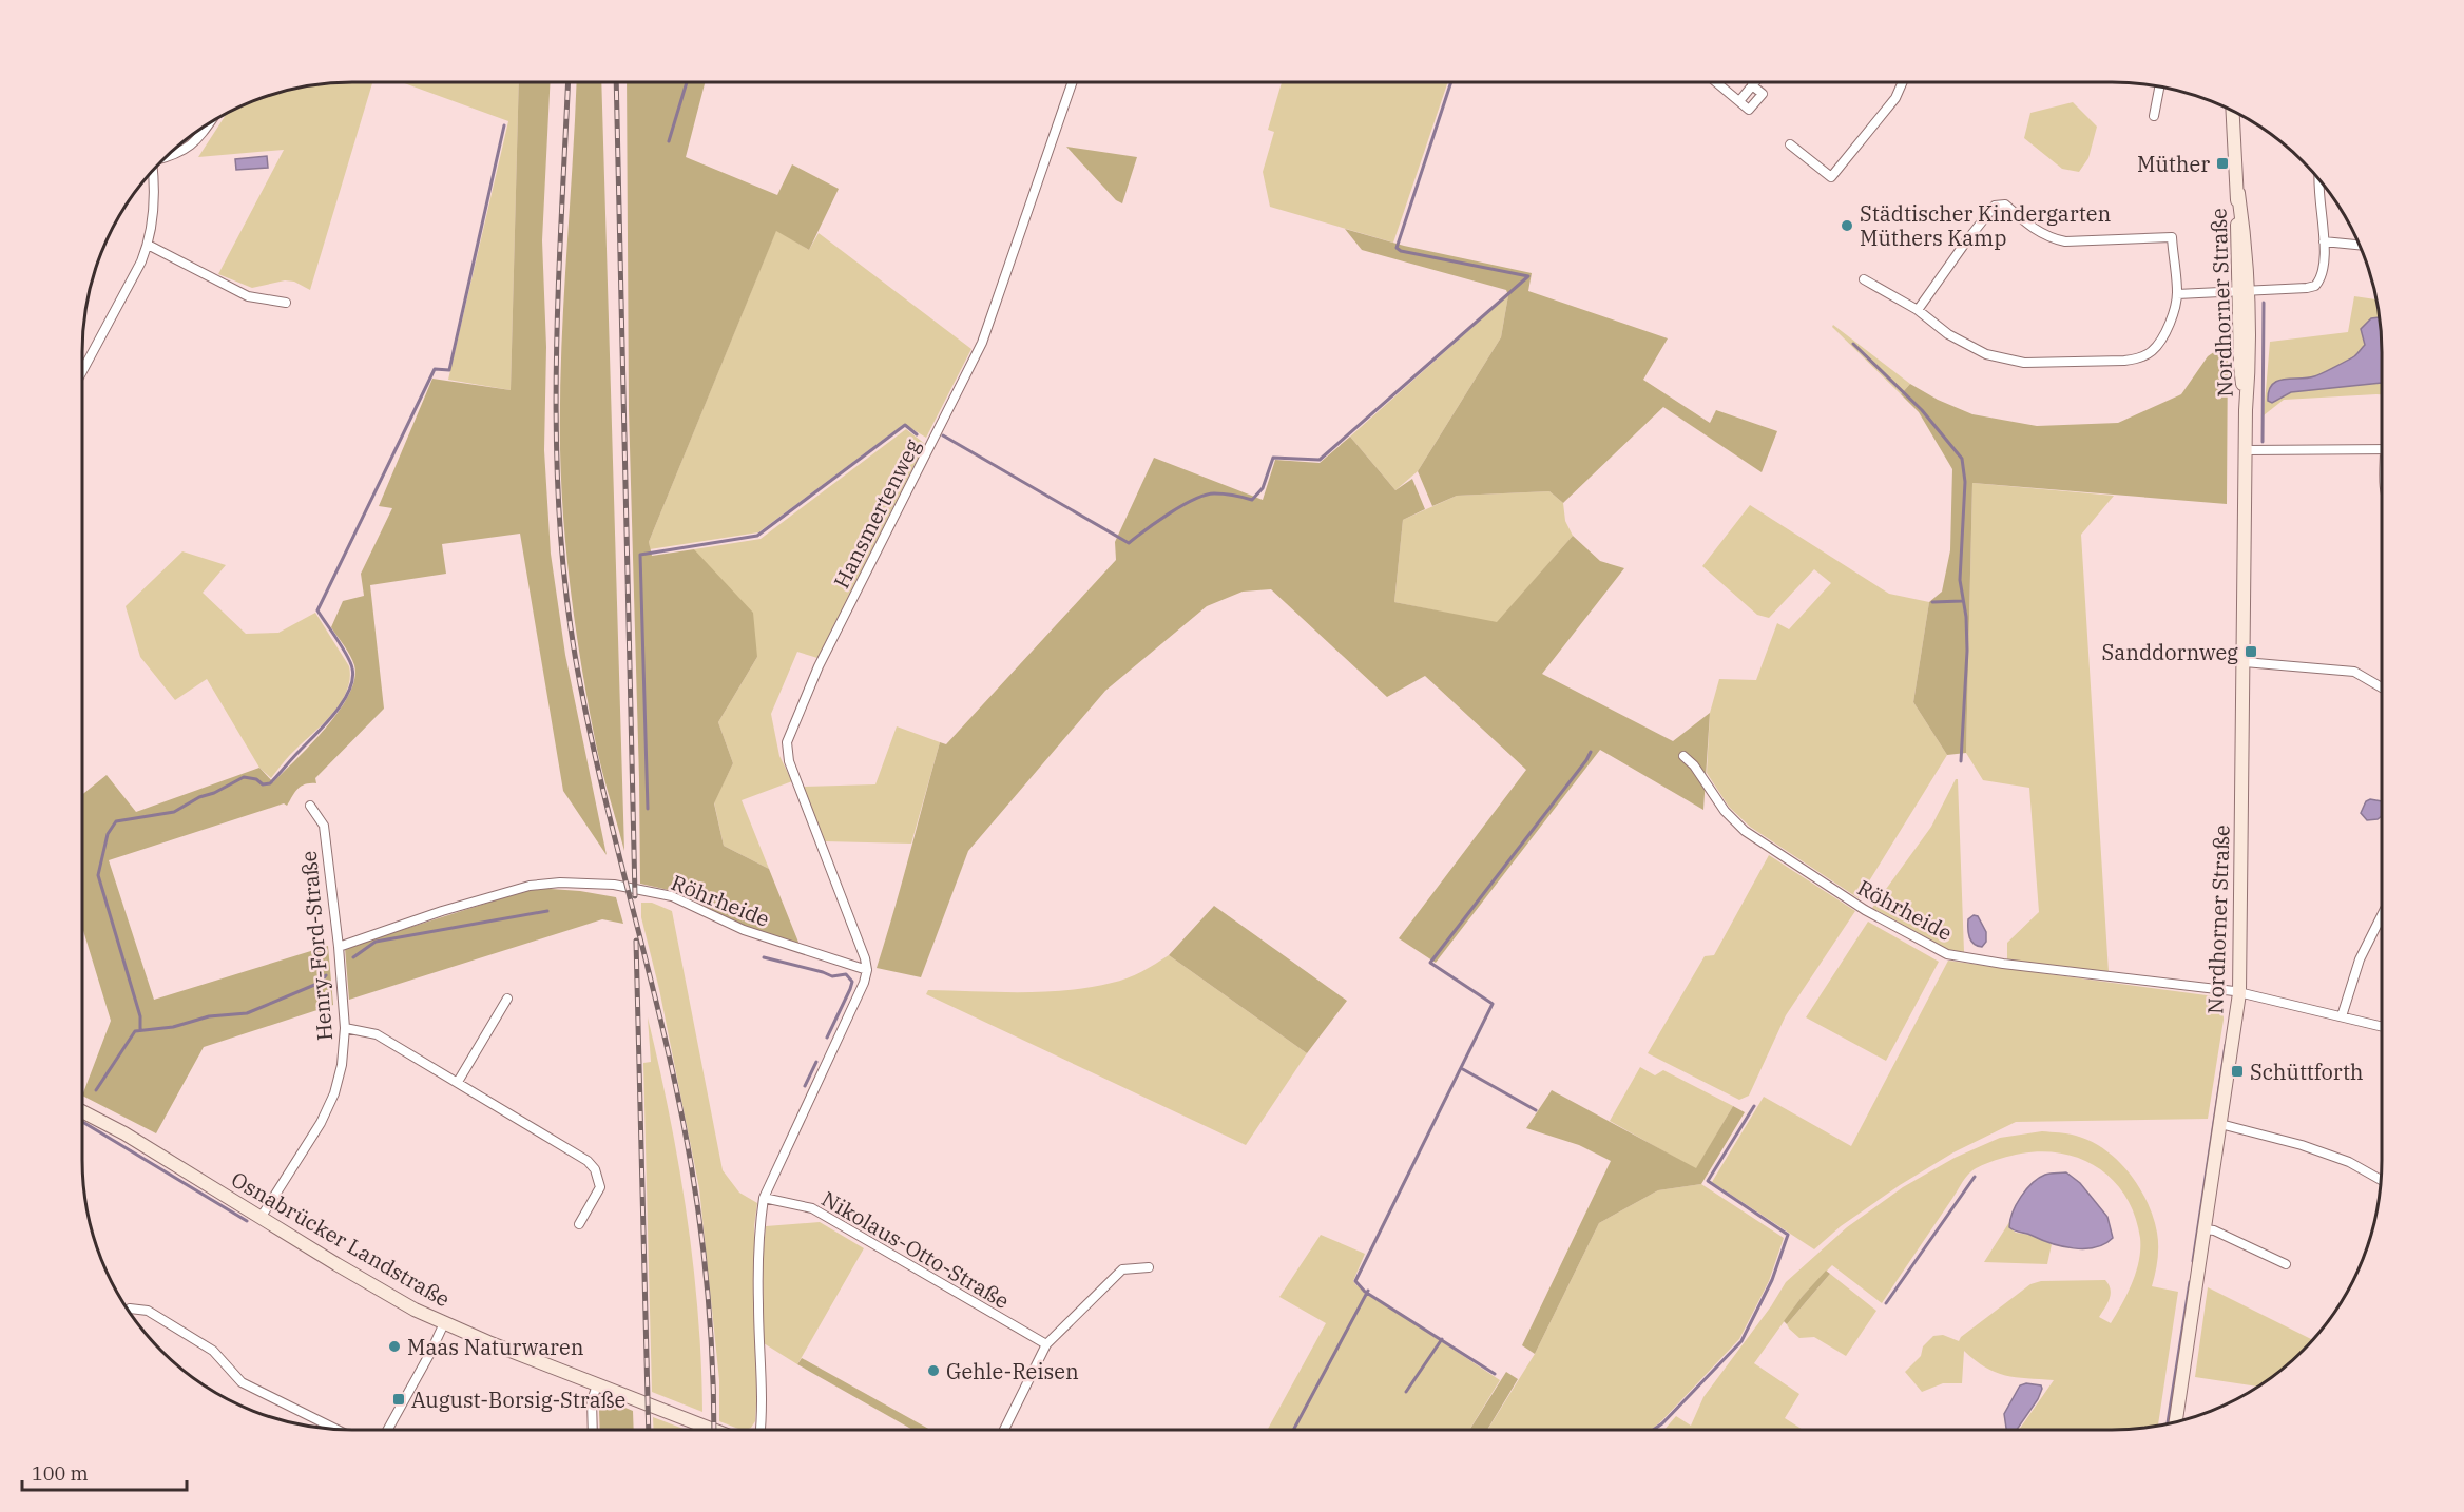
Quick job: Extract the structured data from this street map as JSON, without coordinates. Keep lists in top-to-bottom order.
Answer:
{
  "streets": {
    "street": [
      "Nordhorner Straße",
      "Hansmertenweg",
      "Röhrheide",
      "Henry-Ford-Straße",
      "Osnabrücker Landstraße",
      "Nikolaus-Otto-Straße"
    ]
  },
  "crossings": [
    ["Nordhorner Straße", "Röhrheide"],
    ["Hansmertenweg", "Röhrheide"],
    ["Röhrheide", "Henry-Ford-Straße"],
    ["Henry-Ford-Straße", "Osnabrücker Landstraße"]
  ],
  "places": {
    "transit": [
      "Müther",
      "Sanddornweg",
      "Schüttforth",
      "August-Borsig-Straße"
    ],
    "other": ["Städtischer Kindergarten Müthers Kamp", "Maas Naturwaren", "Gehle-Reisen"]
  },
  "scale_bar": "100 m"
}
